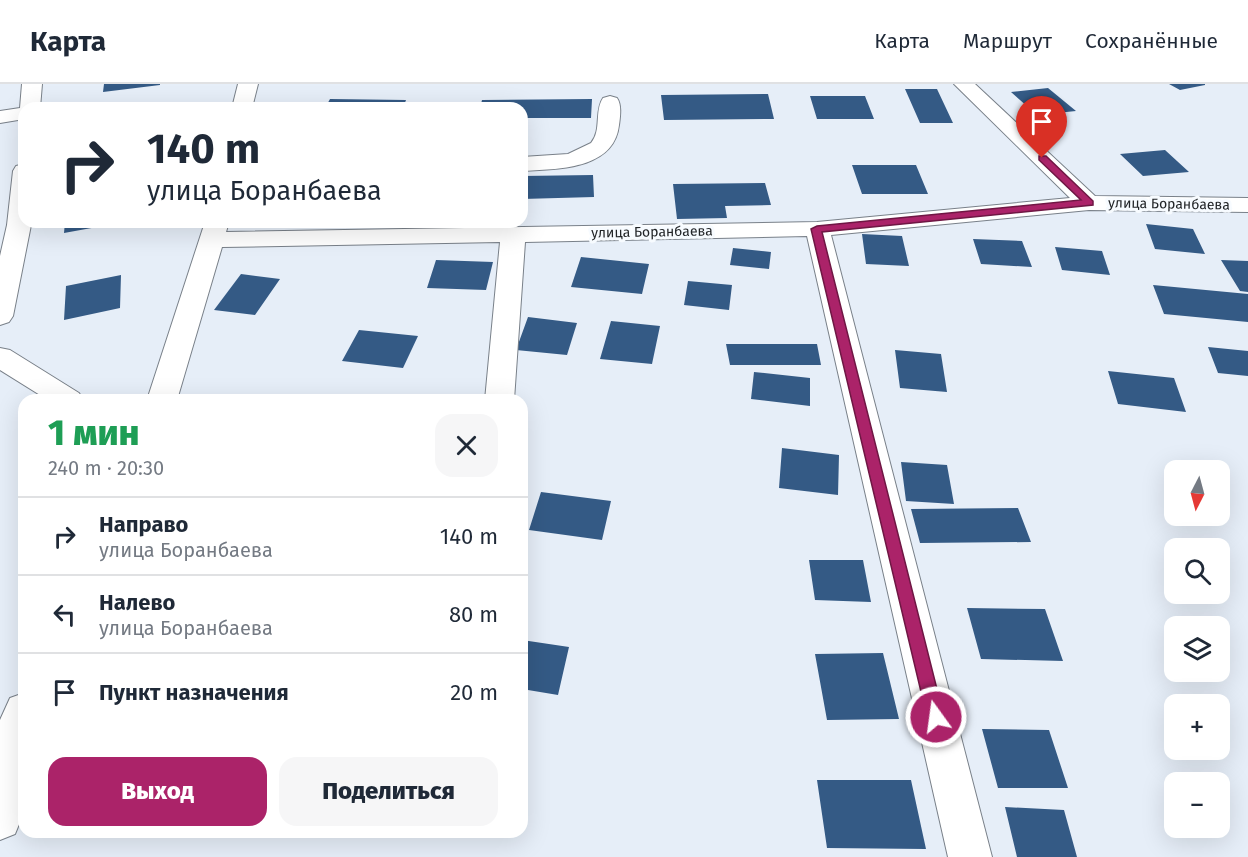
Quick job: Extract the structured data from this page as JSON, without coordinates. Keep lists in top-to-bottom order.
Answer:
{
  "streets": {
    "street": ["улица Боранбаева"]
  },
  "north": "bottom",
  "page": {
    "header": "Карта",
    "nav": ["Карта", "Маршрут", "Сохранённые"],
    "turn": ["140 m", "улица Боранбаева"],
    "heading": ["1 мин", "240 m · 20:30"],
    "map_buttons": ["+", "−"],
    "list": [
      {
        "name": "Направо",
        "note": "улица Боранбаева",
        "value": "140 m"
      },
      {
        "name": "Налево",
        "note": "улица Боранбаева",
        "value": "80 m"
      },
      {
        "name": "Пункт назначения",
        "value": "20 m"
      }
    ],
    "buttons": ["Выход", "Поделиться"]
  }
}
